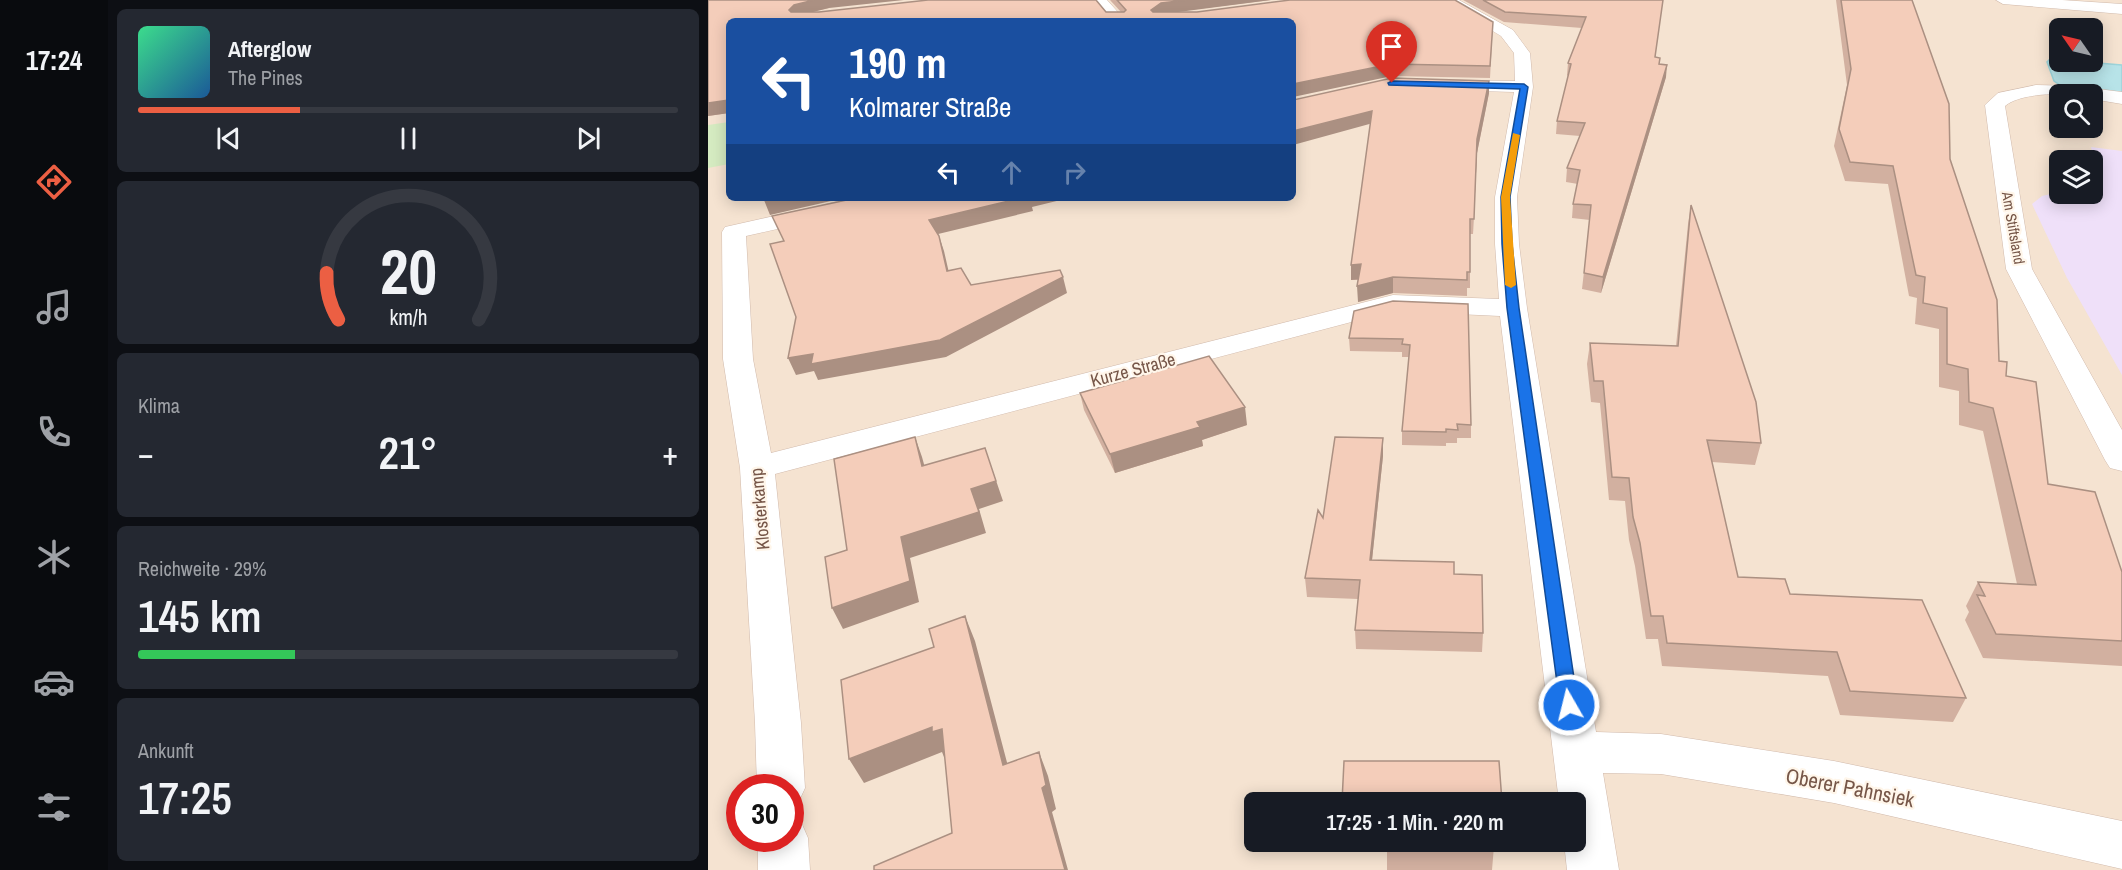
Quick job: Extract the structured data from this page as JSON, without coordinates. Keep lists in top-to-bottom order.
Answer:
{
  "streets": {
    "street": [
      "Am Stiftsland",
      "Kurze Straße",
      "Klosterkamp",
      "Oberer Pahnsiek"
    ]
  },
  "crossings": [
    ["Kurze Straße", "Klosterkamp"]
  ],
  "north": "top left",
  "page": {
    "tabs": "17:24",
    "turn": ["190 m", "Kolmarer Straße"],
    "song": ["Afterglow", "The Pines"],
    "tile": [
      "Klima",
      ["Reichweite · 29%", "145 km"],
      ["Ankunft", "17:25"]
    ],
    "heat": ["−", "21°", "+"],
    "limit": "30",
    "trip": "17:25 · 1 Min. · 220 m",
    "gauge": ["20", "km/h"]
  }
}
